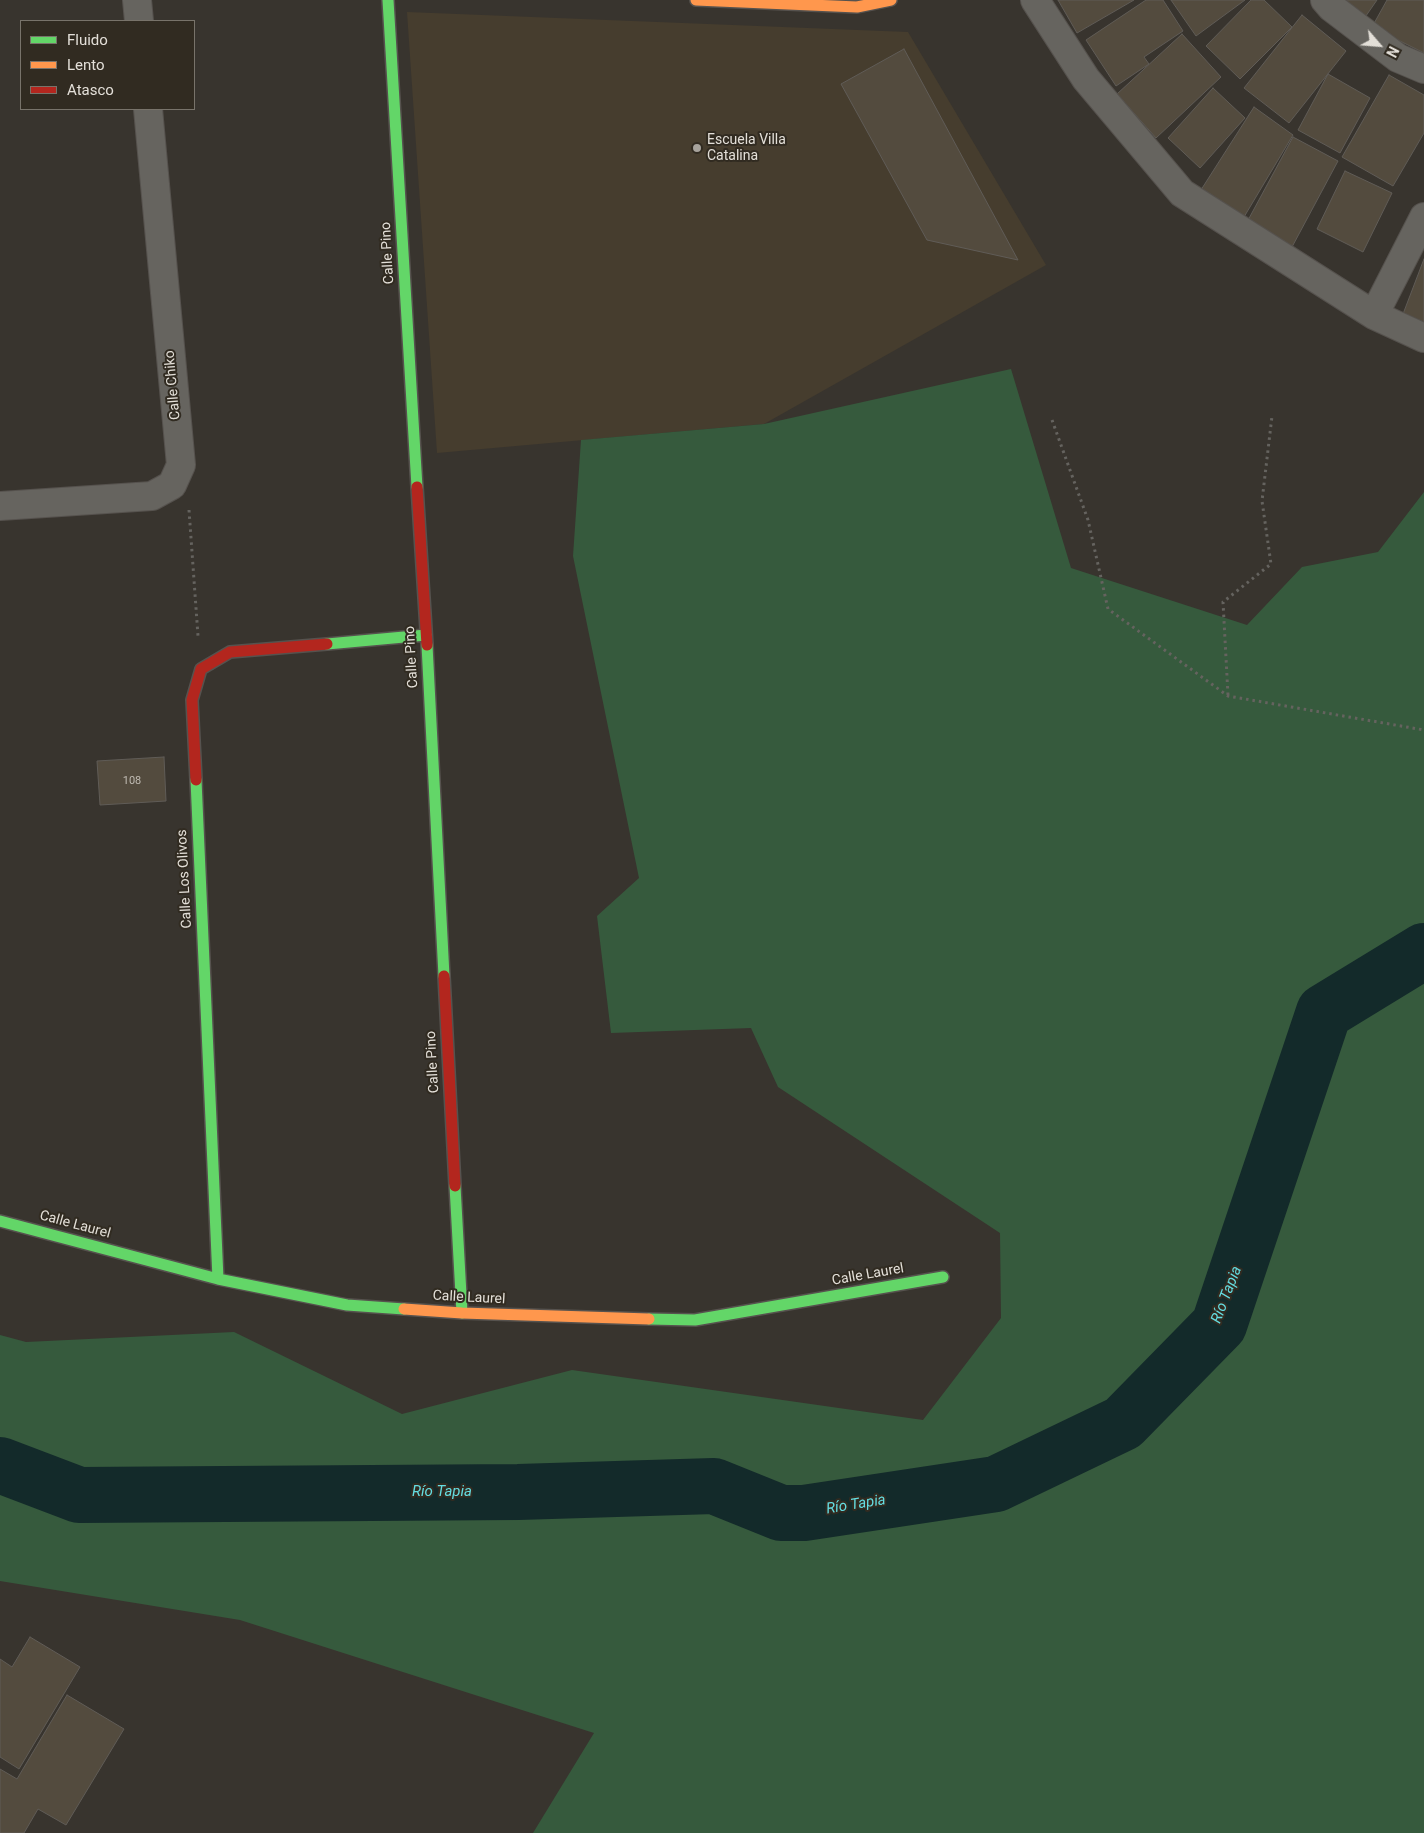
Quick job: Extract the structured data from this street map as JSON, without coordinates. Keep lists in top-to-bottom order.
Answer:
{
  "streets": {
    "street": [
      "Calle Pino",
      "Calle Chiko",
      "Calle Los Olivos",
      "Calle Laurel"
    ]
  },
  "crossings": [
    ["Calle Pino", "Calle Laurel"],
    ["Calle Los Olivos", "Calle Laurel"]
  ],
  "water": ["Río Tapia"],
  "places": ["Escuela Villa Catalina"],
  "house_numbers": ["108"],
  "legend": ["Fluido", "Lento", "Atasco"],
  "north": "bottom right"
}
